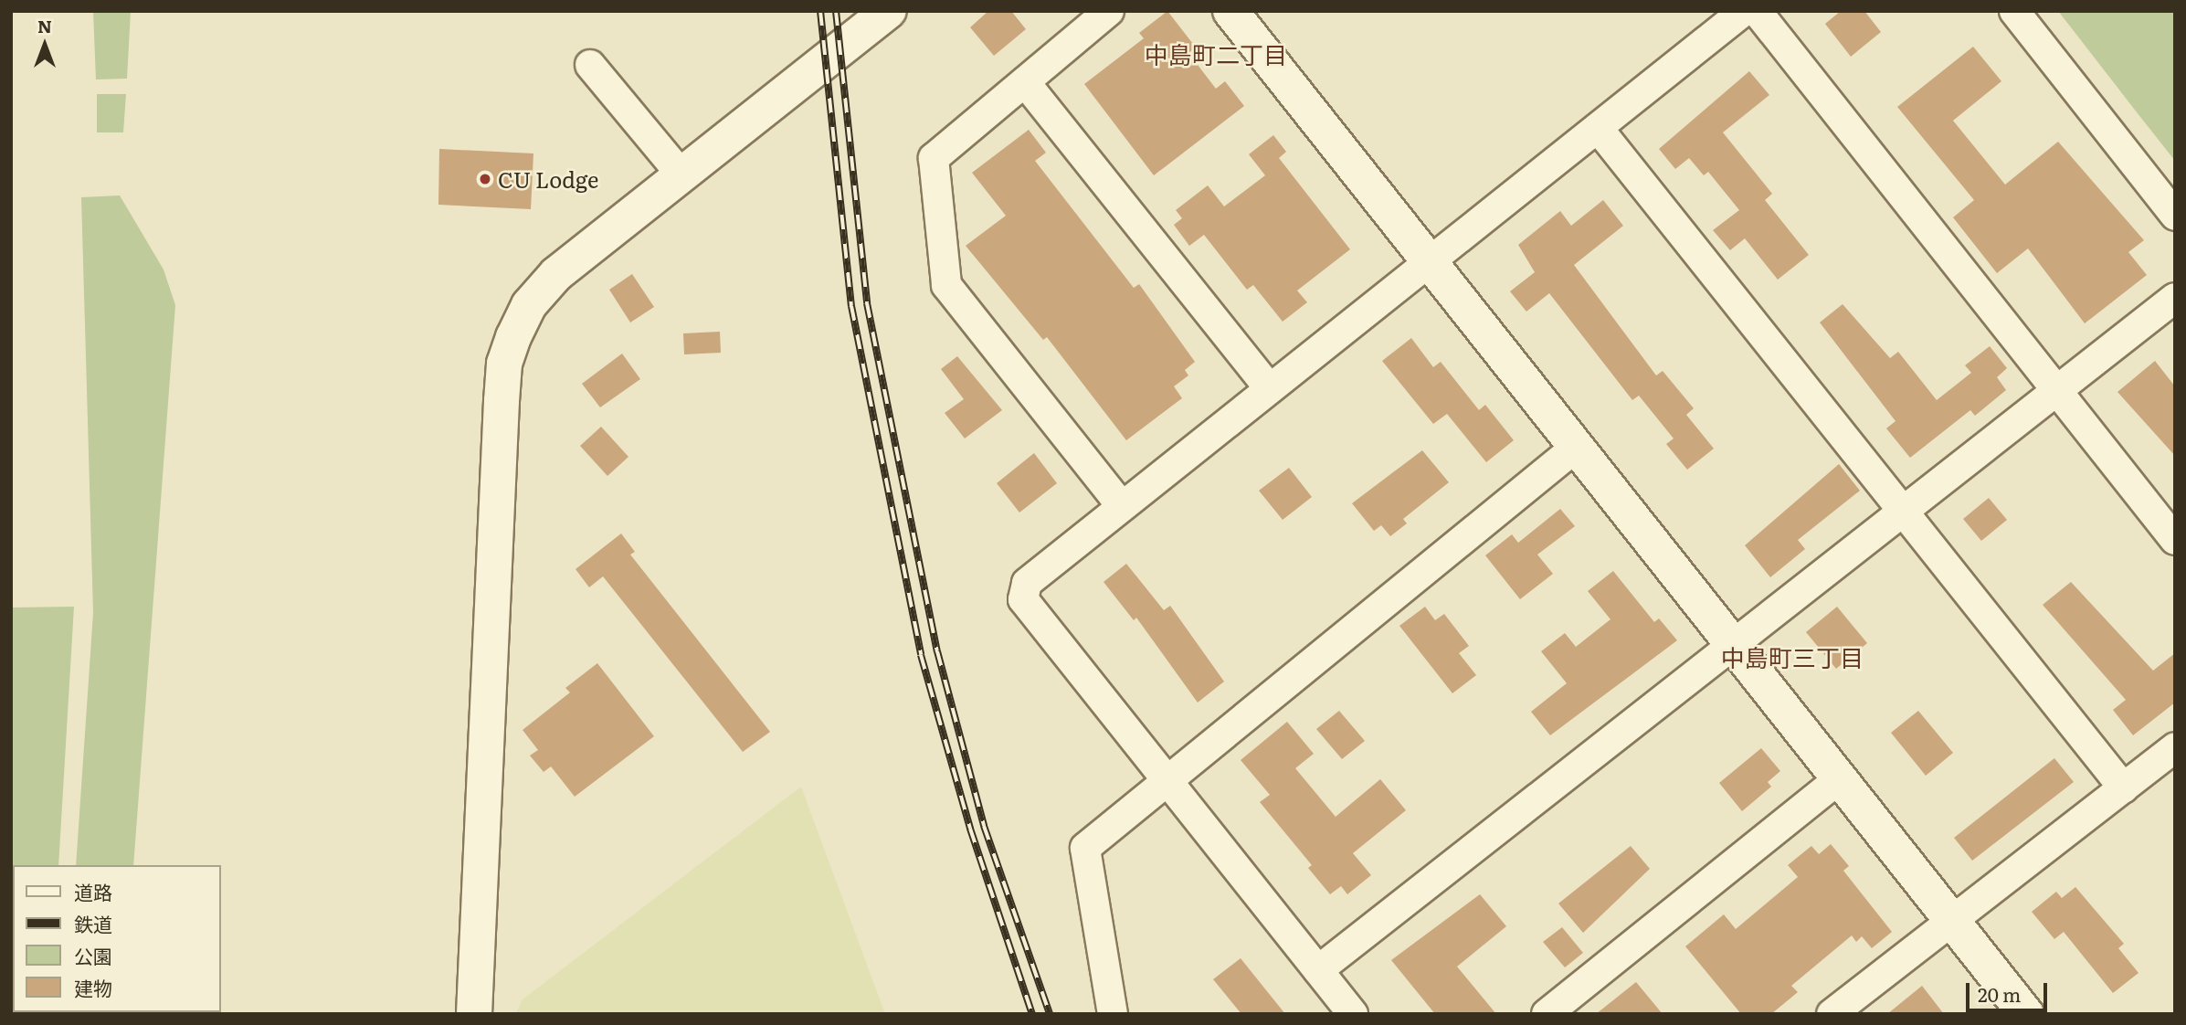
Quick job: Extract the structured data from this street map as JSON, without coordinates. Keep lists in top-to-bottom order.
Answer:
{
  "districts": ["中島町二丁目", "中島町三丁目"],
  "places": ["CU Lodge"],
  "legend": [
    "道路",
    "鉄道",
    "公園",
    "建物"
  ],
  "scale_bar": "20 m",
  "north": "top"
}
